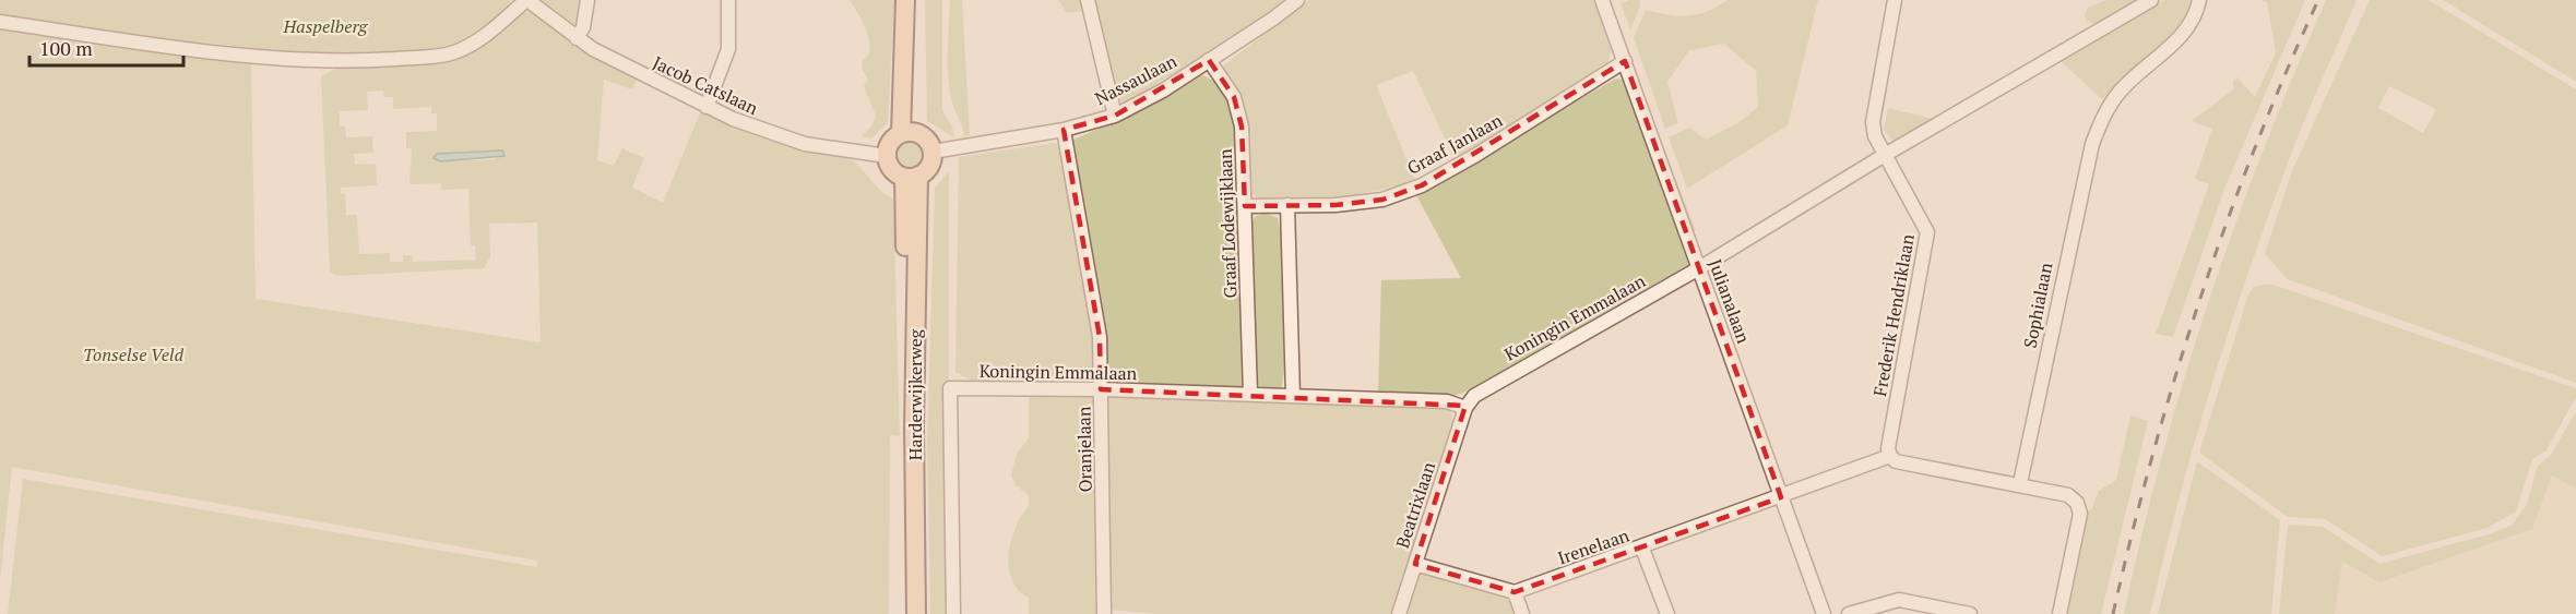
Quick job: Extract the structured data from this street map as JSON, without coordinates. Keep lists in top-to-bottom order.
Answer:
{
  "streets": {
    "main road": ["Harderwijkerweg"],
    "street": [
      "Nassaulaan",
      "Jacob Catslaan",
      "Graaf Janlaan",
      "Graaf Lodewijklaan",
      "Julianalaan",
      "Sophialaan",
      "Frederik Hendriklaan",
      "Koningin Emmalaan",
      "Oranjelaan",
      "Beatrixlaan",
      "Irenelaan"
    ]
  },
  "crossings": [
    ["Nassaulaan", "Jacob Catslaan"],
    ["Nassaulaan", "Graaf Lodewijklaan"],
    ["Nassaulaan", "Harderwijkerweg"],
    ["Nassaulaan", "Oranjelaan"],
    ["Jacob Catslaan", "Harderwijkerweg"],
    ["Graaf Janlaan", "Graaf Lodewijklaan"],
    ["Graaf Janlaan", "Julianalaan"],
    ["Graaf Lodewijklaan", "Koningin Emmalaan"],
    ["Julianalaan", "Koningin Emmalaan"],
    ["Julianalaan", "Irenelaan"],
    ["Frederik Hendriklaan", "Koningin Emmalaan"],
    ["Frederik Hendriklaan", "Irenelaan"],
    ["Koningin Emmalaan", "Oranjelaan"],
    ["Koningin Emmalaan", "Beatrixlaan"]
  ],
  "parks": ["Haspelberg", "Tonselse Veld"],
  "scale_bar": "100 m"
}
